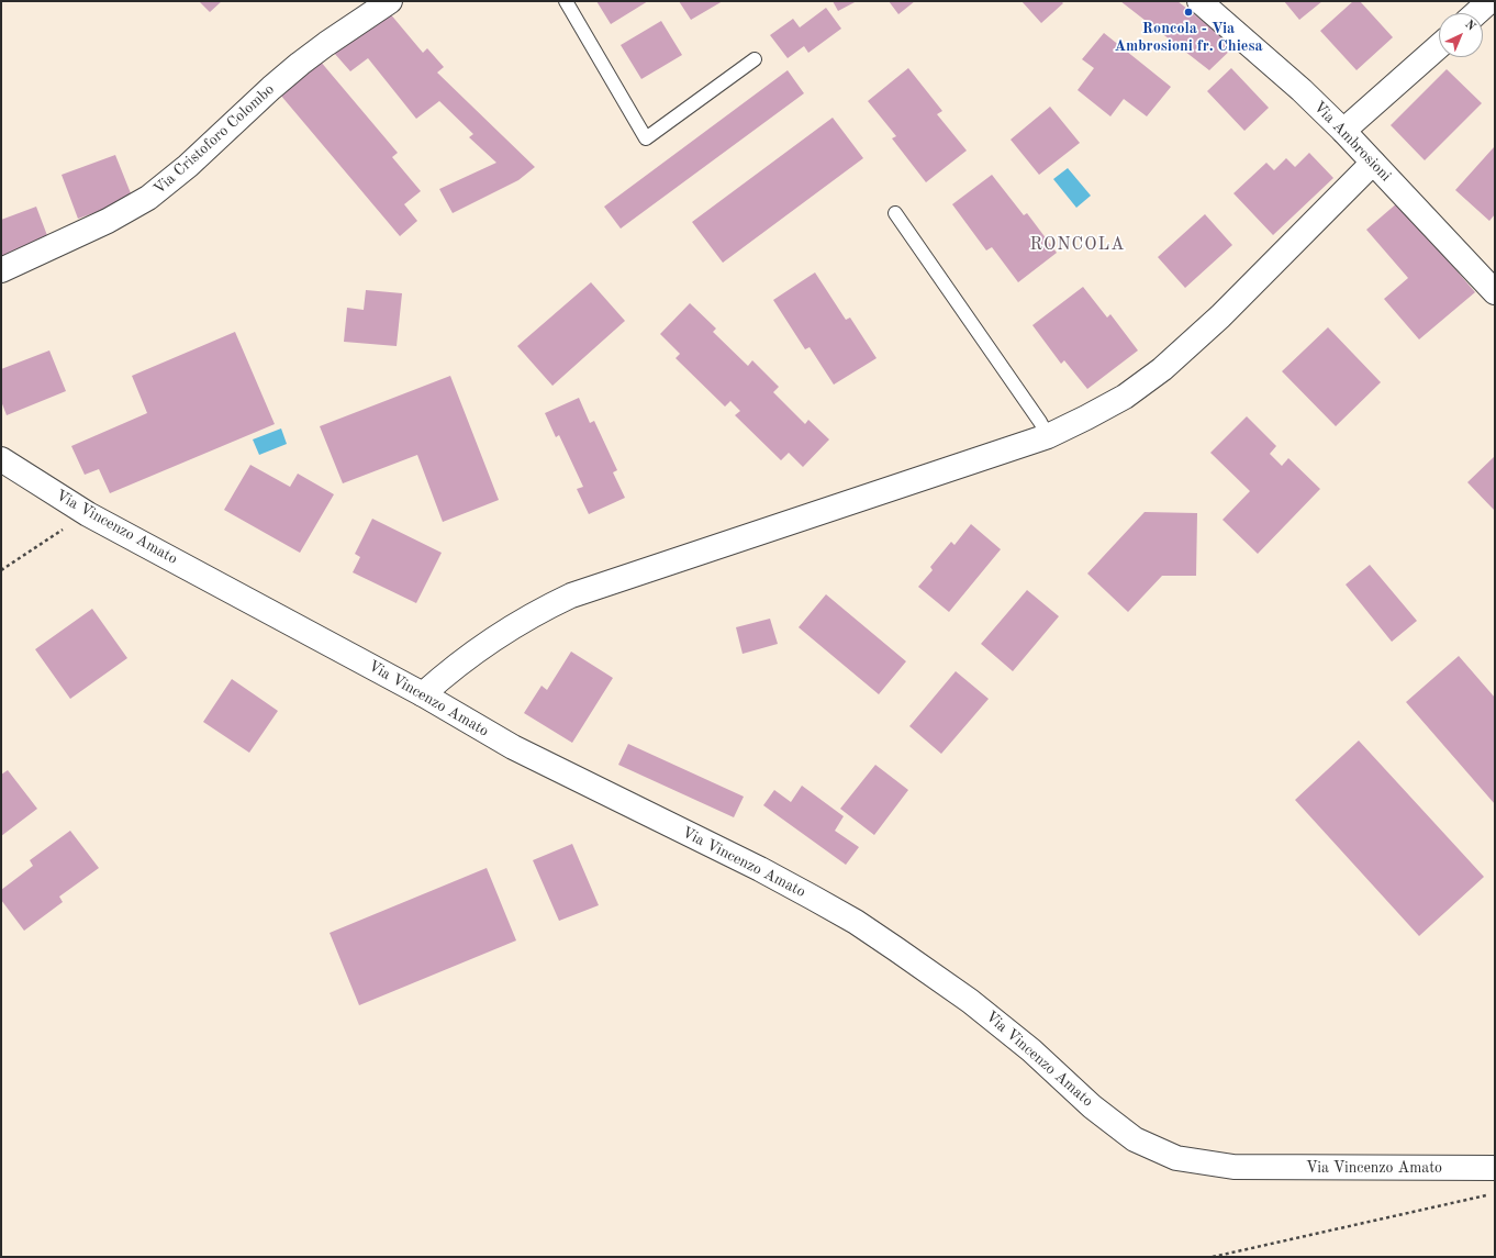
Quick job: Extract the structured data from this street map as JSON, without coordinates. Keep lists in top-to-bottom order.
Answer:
{
  "streets": {
    "street": ["Via Cristoforo Colombo", "Via Ambrosioni", "Via Vincenzo Amato"]
  },
  "districts": ["RONCOLA"],
  "places": ["Roncola - Via Ambrosioni fr. Chiesa"],
  "north": "top right"
}
